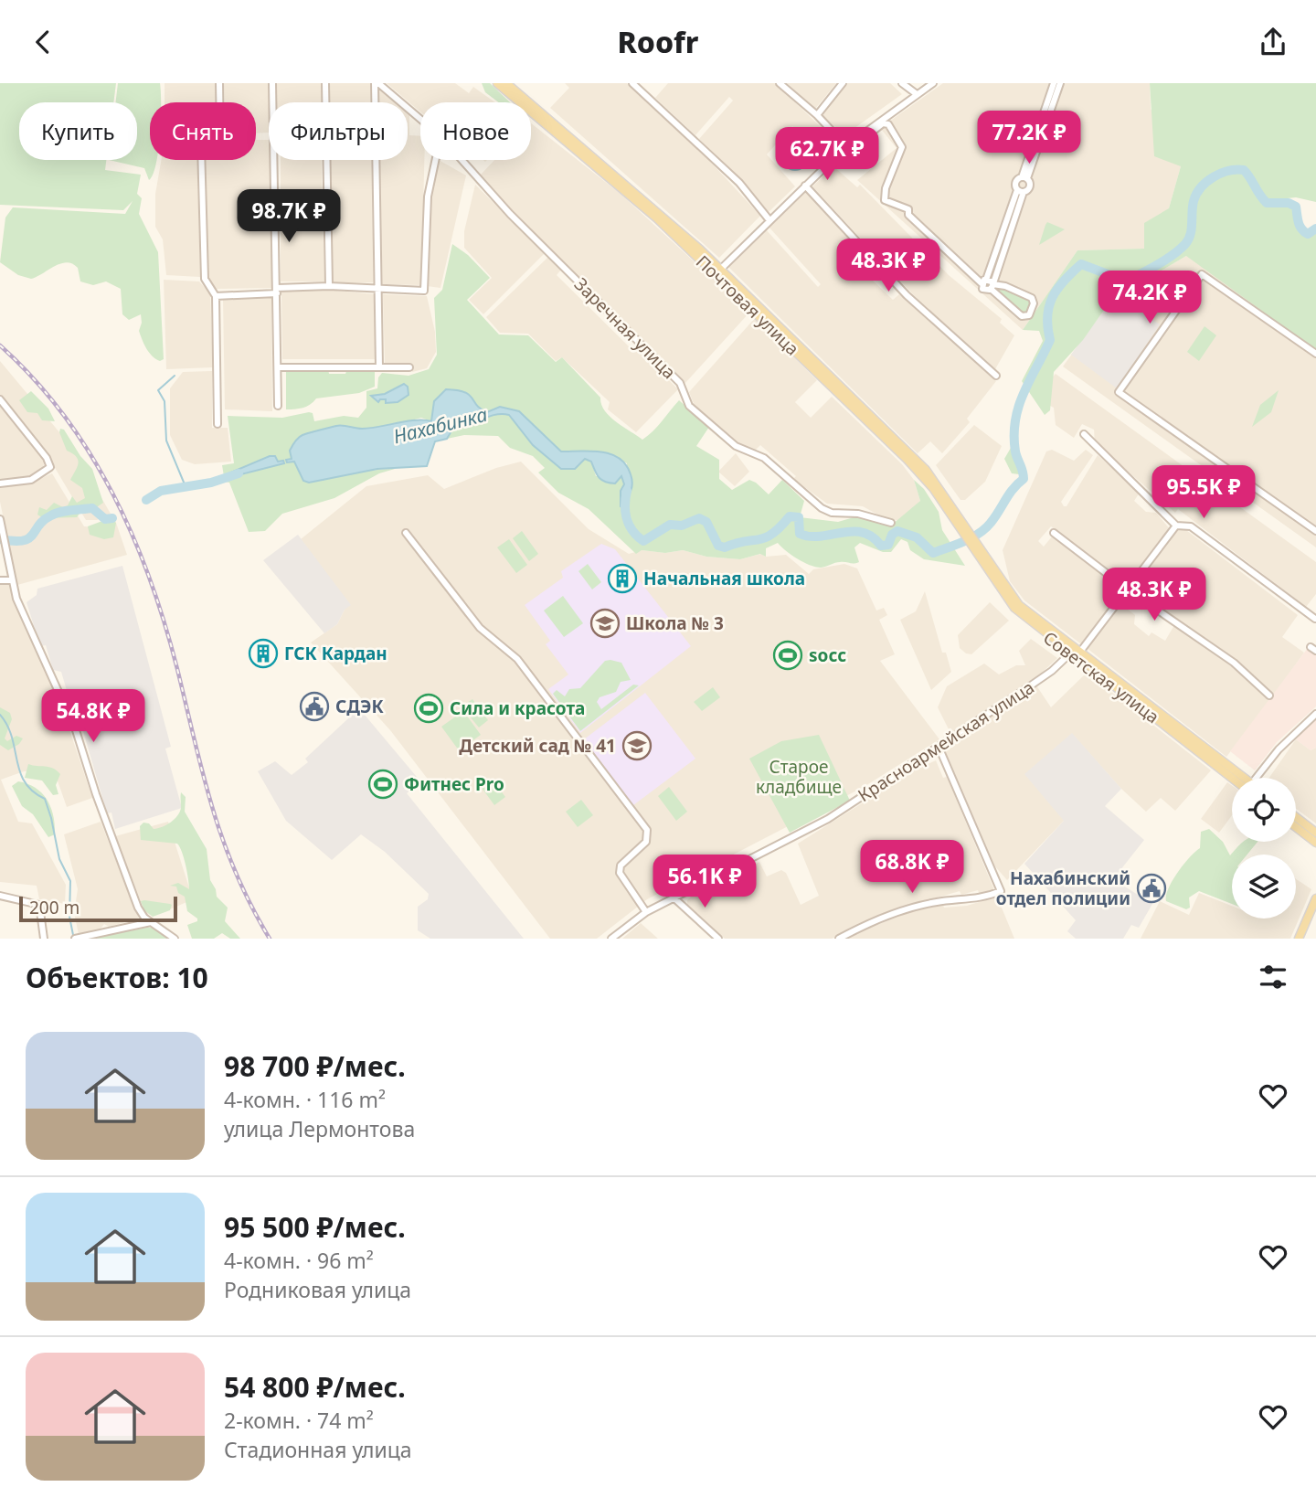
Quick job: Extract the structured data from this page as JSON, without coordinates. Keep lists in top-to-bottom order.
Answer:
{
  "streets": {
    "main road": ["Почтовая улица", "Советская улица"],
    "street": ["Заречная улица", "Красноармейская улица"]
  },
  "crossings": [
    ["Почтовая улица", "Советская улица"],
    ["Советская улица", "Красноармейская улица"]
  ],
  "water": ["Нахабинка"],
  "parks": ["Старое кладбище"],
  "places": {
    "building": ["Начальная школа", "ГСК Кардан"],
    "school or university": ["Школа № 3", "Детский сад № 41"],
    "sports": ["socc", "Сила и красота", "Фитнес Pro"],
    "public building": ["СДЭК", "Нахабинский отдел полиции"]
  },
  "scale_bar": "200 m",
  "page": {
    "header": "Roofr",
    "chip": [
      "Купить",
      "Снять",
      "Фильтры",
      "Новое"
    ],
    "price": [
      "77.2K ₽",
      "62.7K ₽",
      "98.7K ₽",
      "48.3K ₽",
      "74.2K ₽",
      "95.5K ₽",
      "48.3K ₽",
      "54.8K ₽",
      "68.8K ₽",
      "56.1K ₽"
    ],
    "scale": "200 m",
    "heading": "Объектов: 10",
    "list": [
      {
        "name": "98 700 ₽/мес.",
        "note": "4-комн. · 116 m² · улица Лермонтова"
      },
      {
        "name": "95 500 ₽/мес.",
        "note": "4-комн. · 96 m² · Родниковая улица"
      },
      {
        "name": "54 800 ₽/мес.",
        "note": "2-комн. · 74 m² · Стадионная улица"
      }
    ]
  }
}
